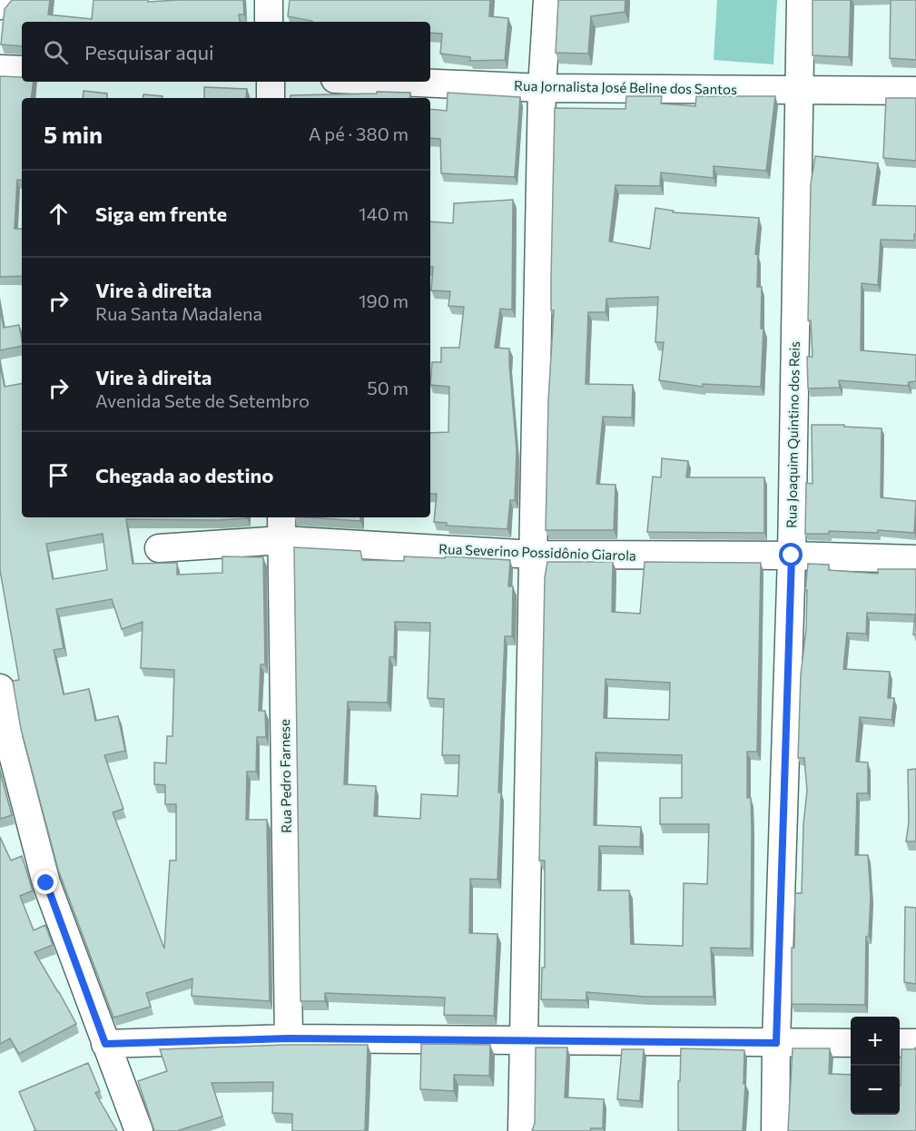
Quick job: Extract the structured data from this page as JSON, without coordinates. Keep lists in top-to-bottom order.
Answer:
{
  "streets": {
    "street": [
      "Rua Jornalista José Beline dos Santos",
      "Rua Joaquim Quintino dos Reis",
      "Rua Severino Possidônio Giarola",
      "Rua Pedro Farnese"
    ]
  },
  "crossings": [
    ["Rua Jornalista José Beline dos Santos", "Rua Joaquim Quintino dos Reis"],
    ["Rua Joaquim Quintino dos Reis", "Rua Severino Possidônio Giarola"],
    ["Rua Severino Possidônio Giarola", "Rua Pedro Farnese"]
  ],
  "page": {
    "search": "Pesquisar aqui",
    "heading": ["5 min", "A pé · 380 m"],
    "list": [
      ["Siga em frente", "140 m"],
      ["Vire à direita", "Rua Santa Madalena", "190 m"],
      ["Vire à direita", "Avenida Sete de Setembro", "50 m"],
      "Chegada ao destino"
    ],
    "map_buttons": ["+", "−"]
  }
}
